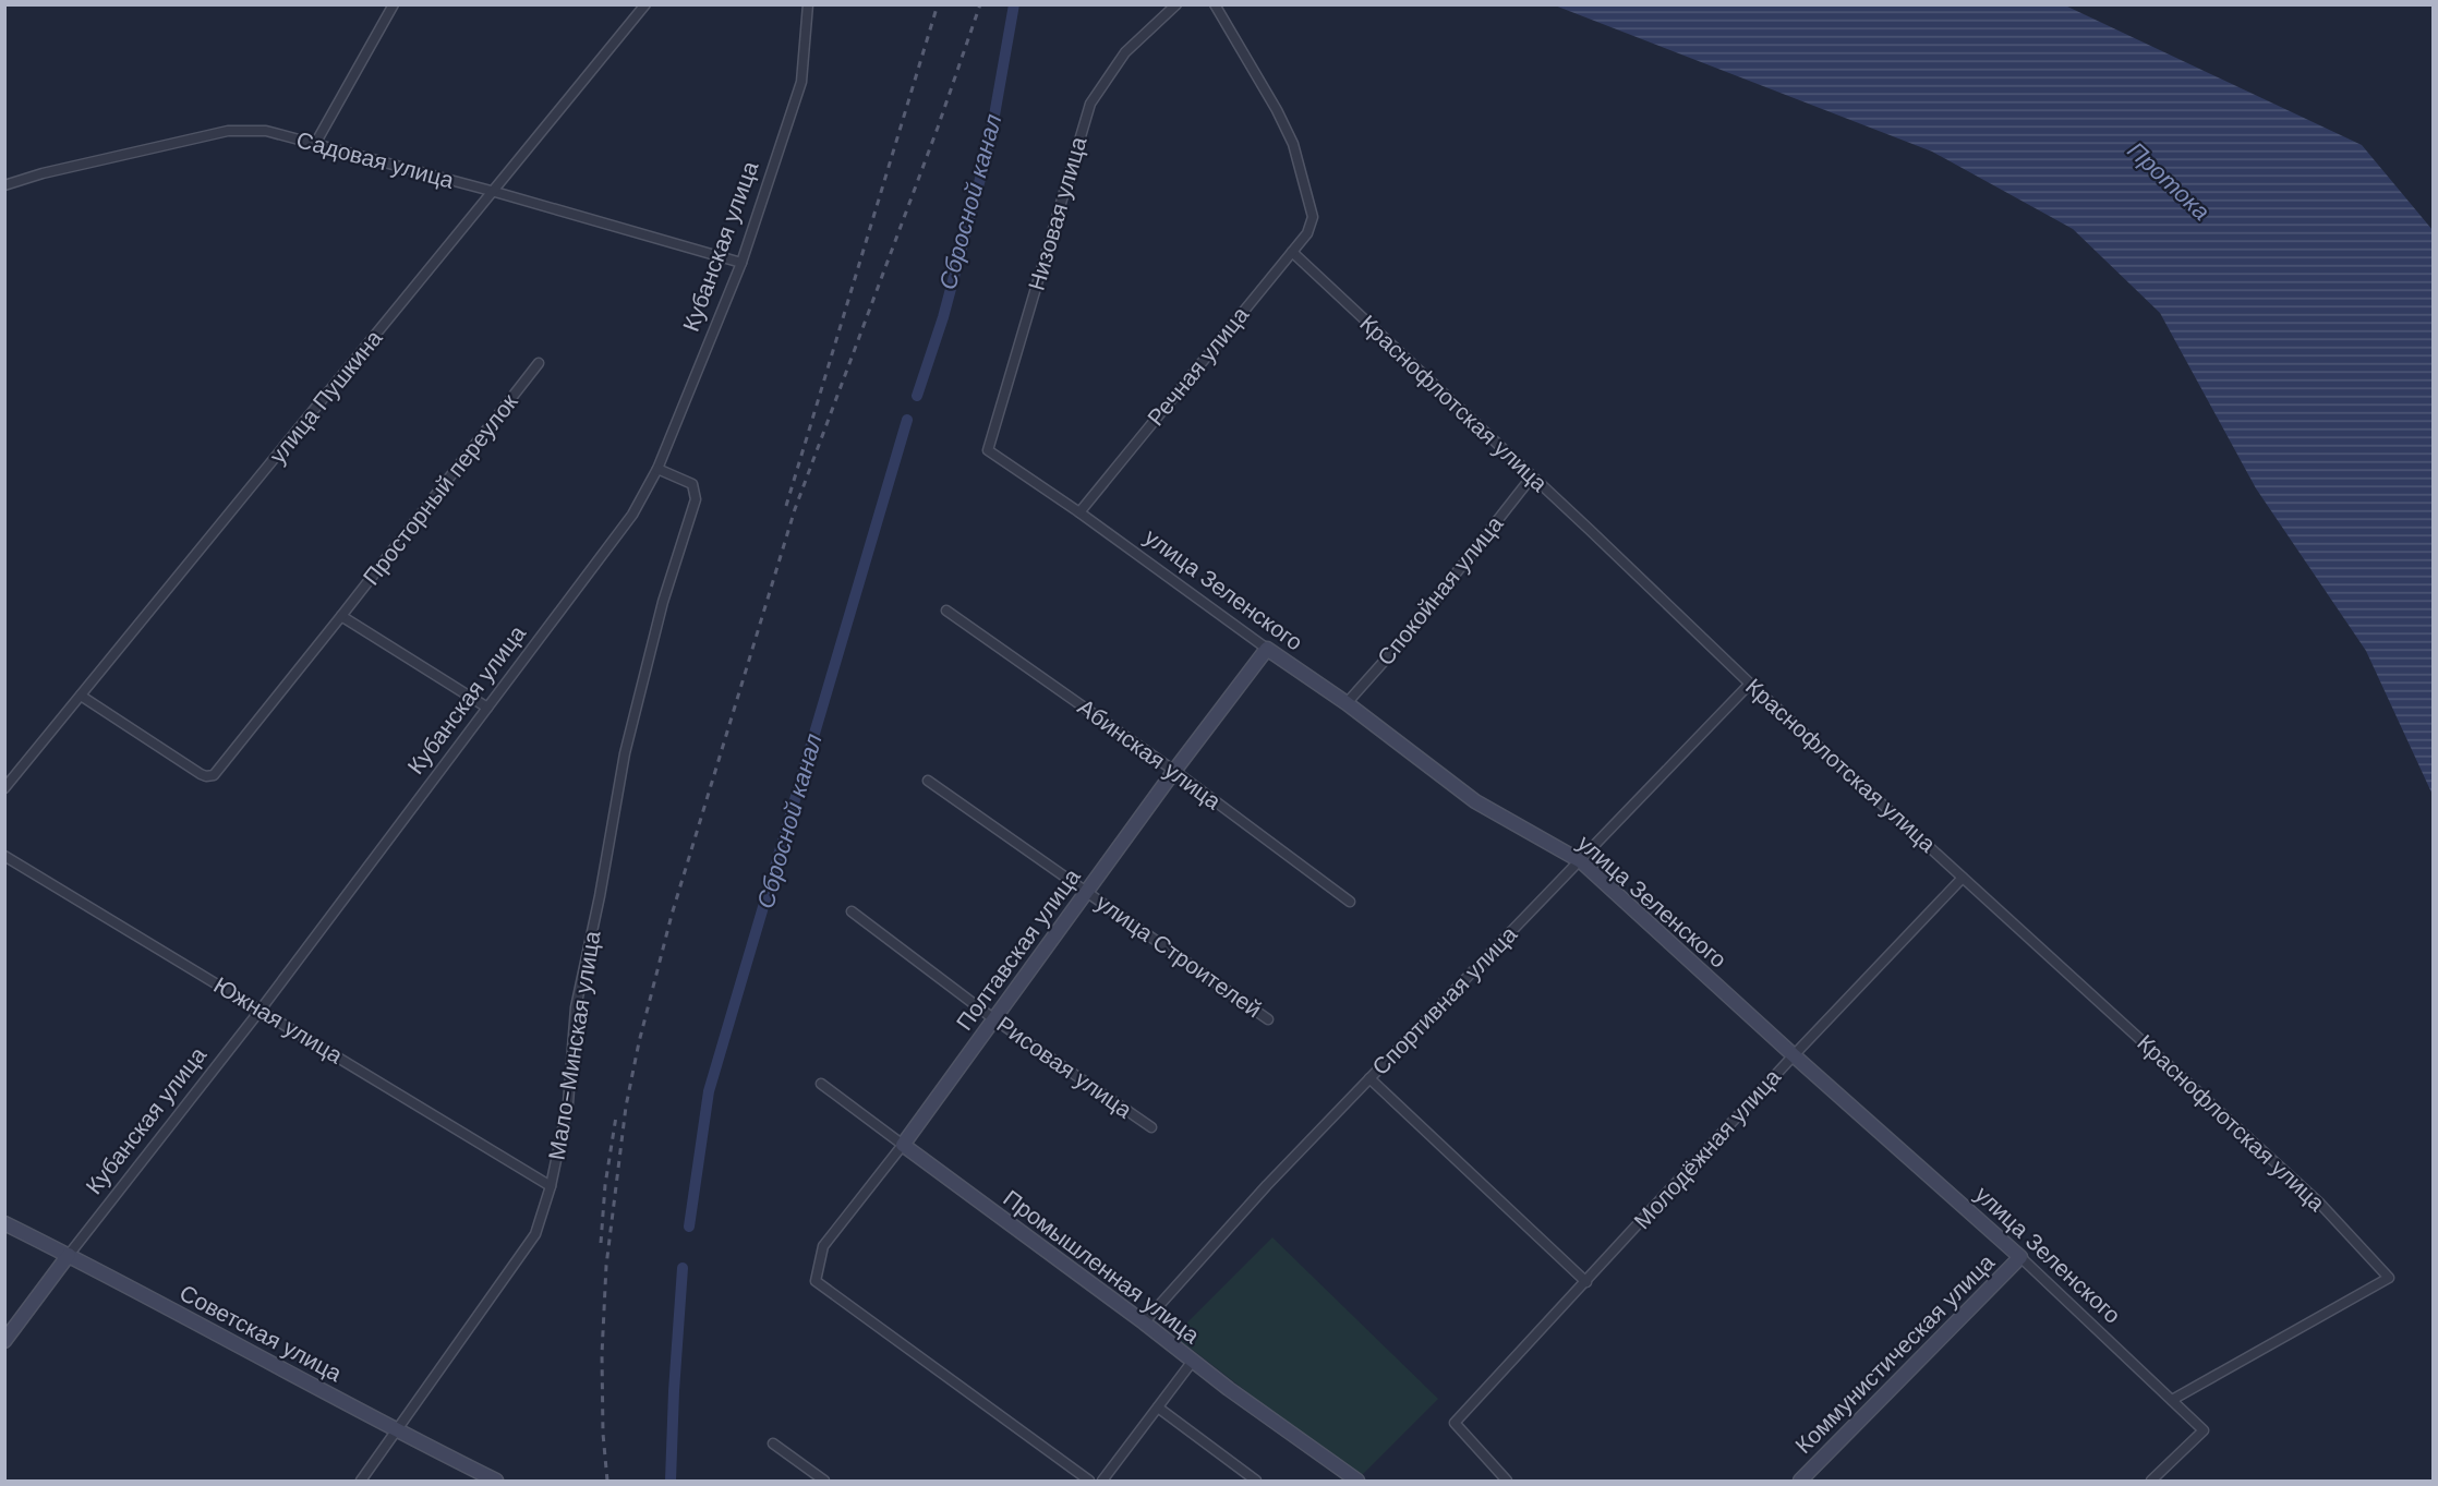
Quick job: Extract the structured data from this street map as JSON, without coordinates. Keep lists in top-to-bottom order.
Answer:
{
  "streets": {
    "street": [
      "Садовая улица",
      "Низовая улица",
      "Кубанская улица",
      "Речная улица",
      "улица Пушкина",
      "Краснофлотская улица",
      "Просторный переулок",
      "улица Зеленского",
      "Спокойная улица",
      "Абинская улица",
      "Полтавская улица",
      "улица Строителей",
      "Спортивная улица",
      "Южная улица",
      "Мало-Минская улица",
      "Рисовая улица",
      "Молодёжная улица",
      "Промышленная улица",
      "Советская улица",
      "Коммунистическая улица"
    ]
  },
  "crossings": [
    ["Садовая улица", "Кубанская улица"],
    ["Садовая улица", "улица Пушкина"],
    ["Низовая улица", "улица Зеленского"],
    ["Кубанская улица", "Южная улица"],
    ["Кубанская улица", "Мало-Минская улица"],
    ["Кубанская улица", "Советская улица"],
    ["Речная улица", "Краснофлотская улица"],
    ["Речная улица", "улица Зеленского"],
    ["улица Пушкина", "Просторный переулок"],
    ["Краснофлотская улица", "улица Зеленского"],
    ["Краснофлотская улица", "Спокойная улица"],
    ["Краснофлотская улица", "Спортивная улица"],
    ["Краснофлотская улица", "Молодёжная улица"],
    ["улица Зеленского", "Спокойная улица"],
    ["улица Зеленского", "Полтавская улица"],
    ["улица Зеленского", "Спортивная улица"],
    ["улица Зеленского", "Молодёжная улица"],
    ["улица Зеленского", "Коммунистическая улица"],
    ["Абинская улица", "Полтавская улица"],
    ["Полтавская улица", "улица Строителей"],
    ["Полтавская улица", "Рисовая улица"],
    ["Полтавская улица", "Промышленная улица"],
    ["Спортивная улица", "Промышленная улица"],
    ["Южная улица", "Мало-Минская улица"],
    ["Мало-Минская улица", "Советская улица"]
  ],
  "water": ["Протока", "Сбросной канал"]
}
